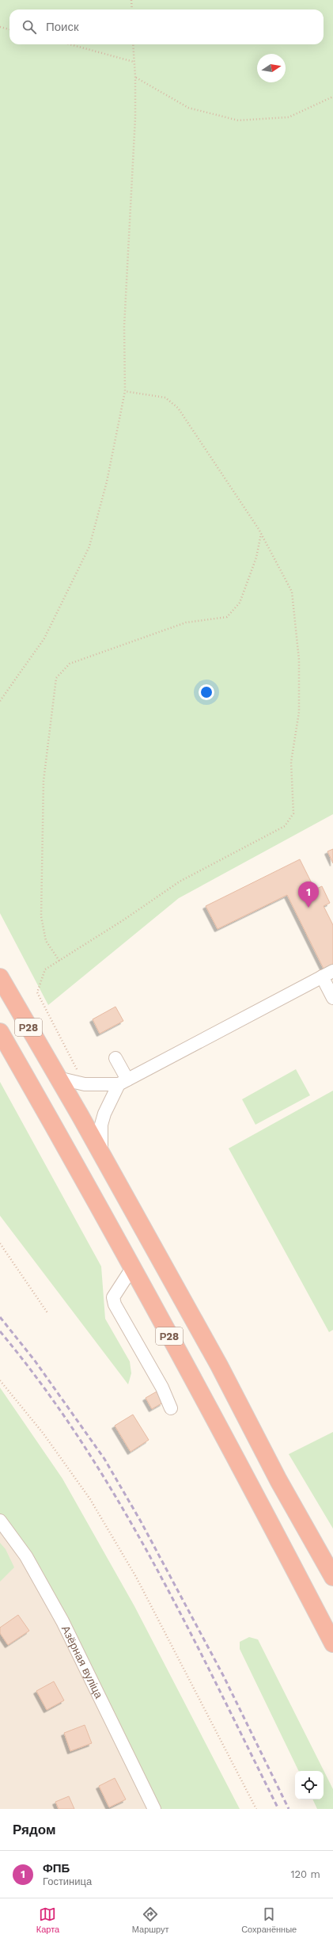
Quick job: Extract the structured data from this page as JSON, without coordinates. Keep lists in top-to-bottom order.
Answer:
{
  "streets": {
    "highway": ["Р28"],
    "street": ["Азёрная вуліца"]
  },
  "north": "right",
  "page": {
    "search": "Поиск",
    "pins": "1",
    "heading": "Рядом",
    "list": [
      {
        "mark": "1",
        "name": "ФПБ",
        "note": "Гостиница",
        "value": "120 m"
      }
    ],
    "nav": ["Карта", "Маршрут", "Сохранённые"]
  }
}
